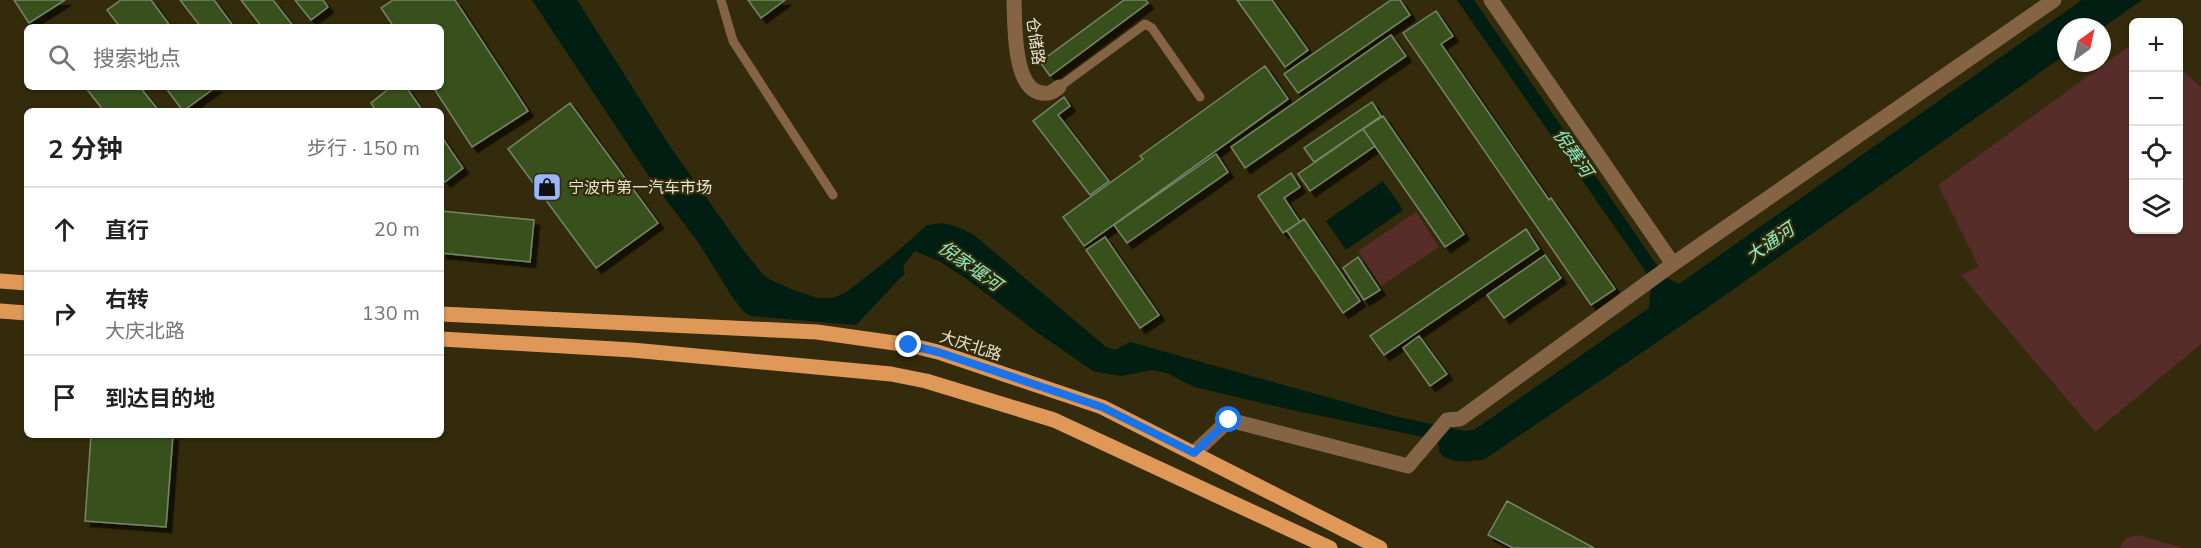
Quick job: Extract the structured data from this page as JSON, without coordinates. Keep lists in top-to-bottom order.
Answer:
{
  "streets": {
    "main road": ["大庆北路"],
    "street": ["仓储路"]
  },
  "water": ["倪赛河", "大通河", "倪家堰河"],
  "places": {
    "shop": ["宁波市第一汽车市场"]
  },
  "north": "top right",
  "page": {
    "map_buttons": ["+", "−"],
    "search": "搜索地点",
    "heading": ["2 分钟", "步行 · 150 m"],
    "list": [
      ["直行", "20 m"],
      ["右转", "大庆北路", "130 m"],
      "到达目的地"
    ]
  }
}
